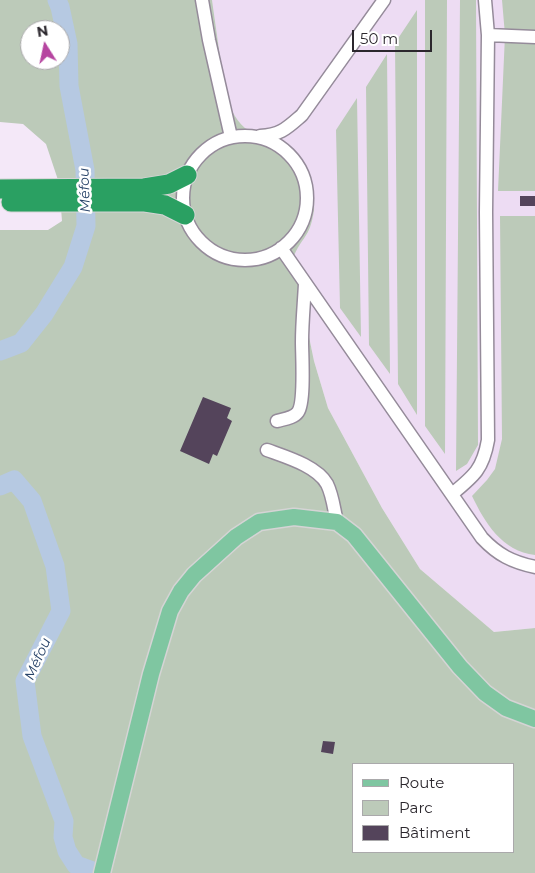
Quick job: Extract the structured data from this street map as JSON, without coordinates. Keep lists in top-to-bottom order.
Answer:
{
  "water": ["Méfou"],
  "legend": ["Route", "Parc", "Bâtiment"],
  "scale_bar": "50 m",
  "north": "top"
}
